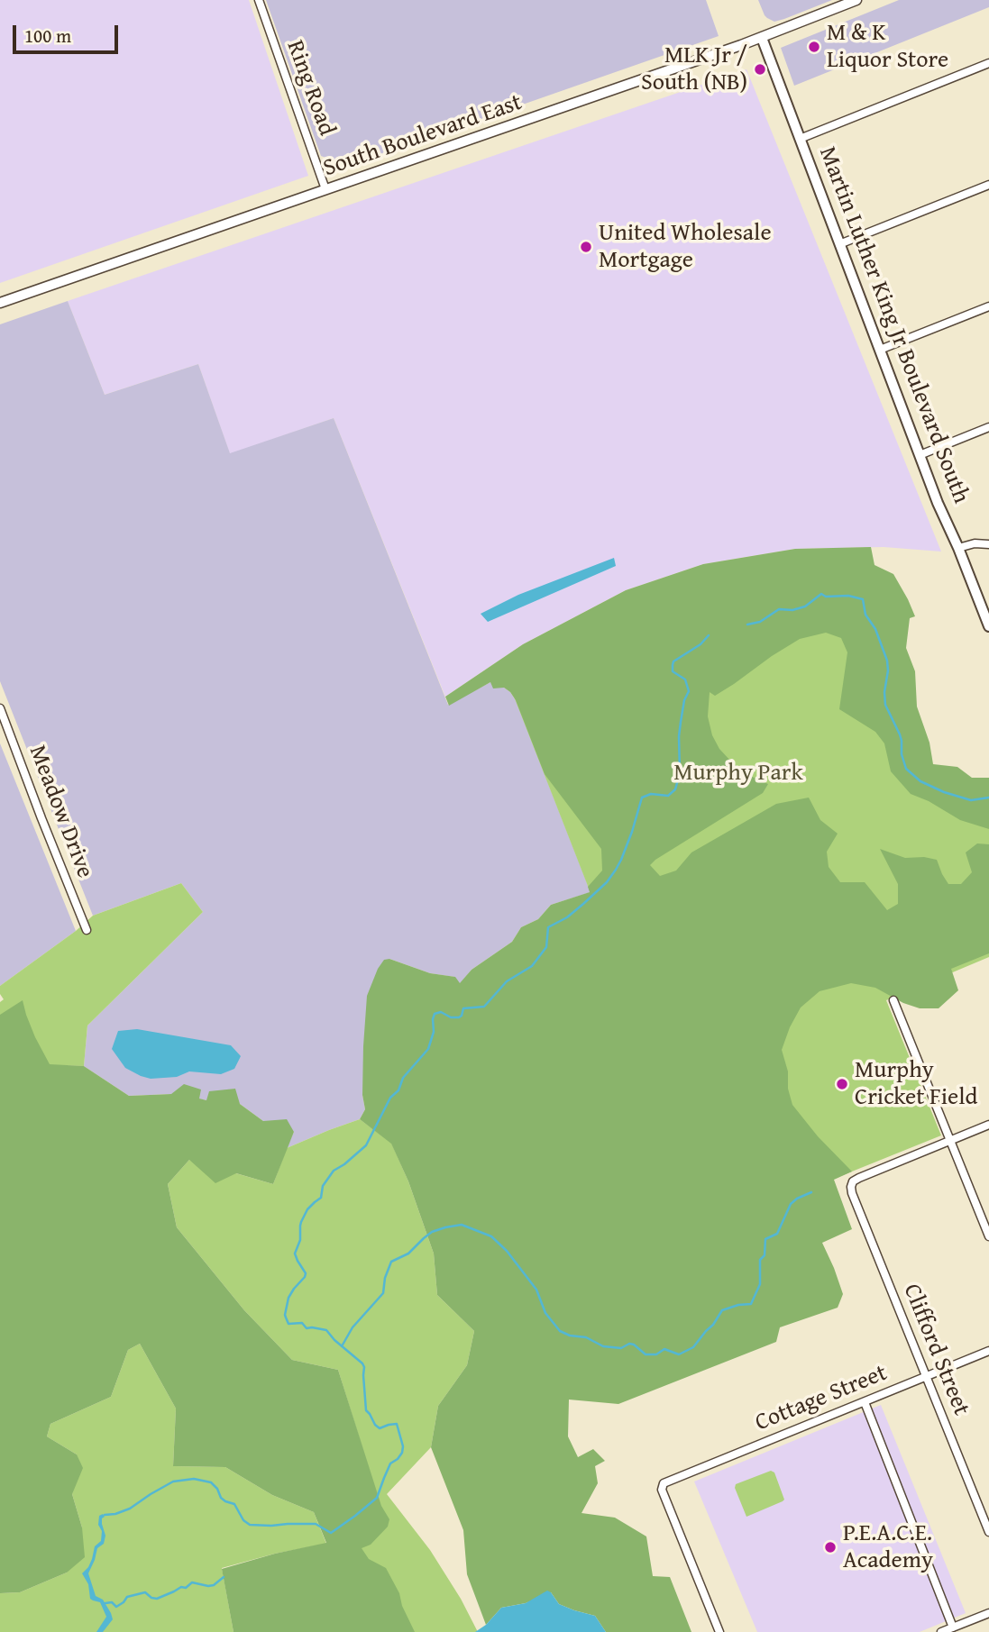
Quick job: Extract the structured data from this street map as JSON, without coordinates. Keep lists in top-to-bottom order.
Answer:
{
  "streets": {
    "main road": ["Martin Luther King Jr Boulevard South"],
    "street": [
      "Ring Road",
      "South Boulevard East",
      "Meadow Drive",
      "Clifford Street",
      "Cottage Street"
    ]
  },
  "crossings": [
    ["Ring Road", "South Boulevard East"],
    ["South Boulevard East", "Martin Luther King Jr Boulevard South"],
    ["Clifford Street", "Cottage Street"]
  ],
  "parks": ["Murphy Park"],
  "places": [
    "M & K Liquor Store",
    "MLK Jr / South (NB)",
    "United Wholesale Mortgage",
    "Murphy Cricket Field",
    "P.E.A.C.E. Academy"
  ],
  "scale_bar": "100 m"
}
